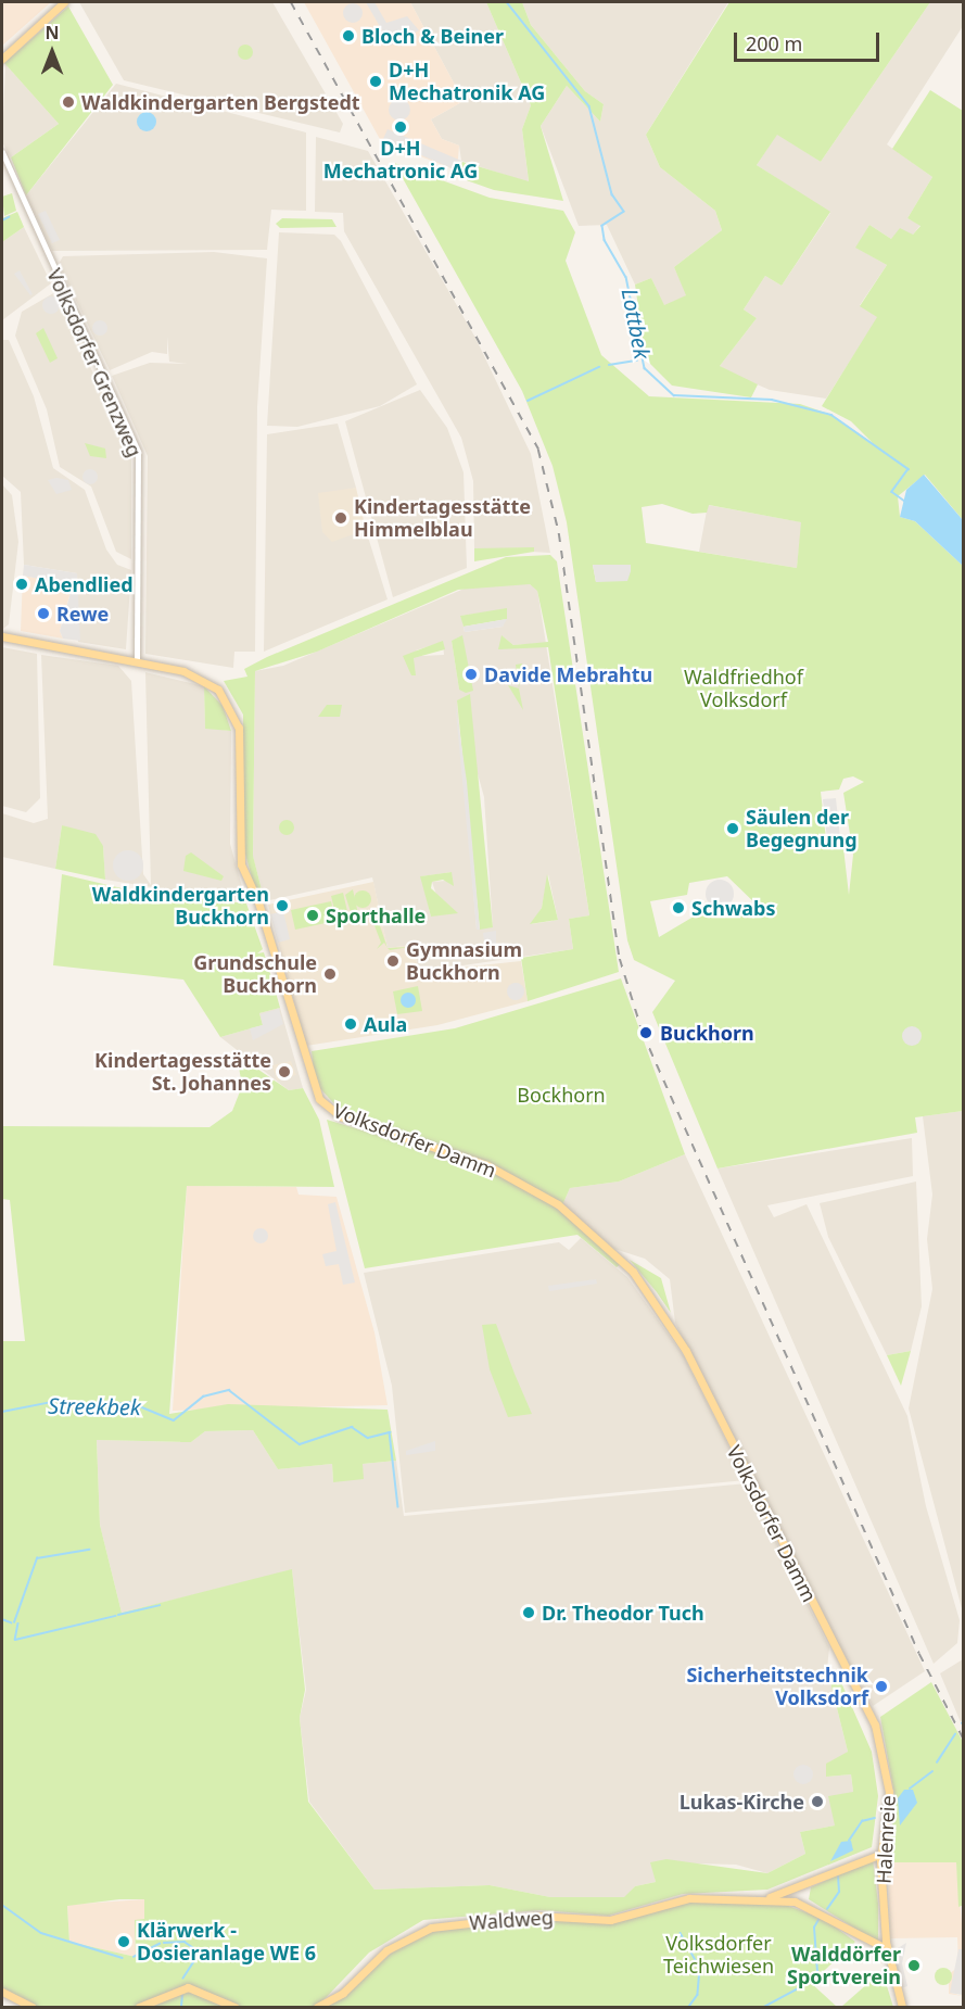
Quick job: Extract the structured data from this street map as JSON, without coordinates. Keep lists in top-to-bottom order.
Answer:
{
  "streets": {
    "main road": ["Volksdorfer Damm", "Halenreie", "Waldweg"],
    "street": ["Volksdorfer Grenzweg"]
  },
  "crossings": [
    ["Volksdorfer Grenzweg", "Volksdorfer Damm"],
    ["Volksdorfer Damm", "Halenreie"],
    ["Halenreie", "Waldweg"]
  ],
  "water": ["Lottbek", "Streekbek"],
  "parks": ["Waldfriedhof Volksdorf", "Bockhorn", "Volksdorfer Teichwiesen"],
  "places": [
    "Bloch & Beiner",
    "D+H Mechatronik AG",
    "Waldkindergarten Bergstedt",
    "D+H Mechatronic AG",
    "Kindertagesstätte Himmelblau",
    "Abendlied",
    "Rewe",
    "Davide Mebrahtu",
    "Säulen der Begegnung",
    "Waldkindergarten Buckhorn",
    "Schwabs",
    "Sporthalle",
    "Gymnasium Buckhorn",
    "Grundschule Buckhorn",
    "Aula",
    "Buckhorn",
    "Kindertagesstätte St. Johannes",
    "Dr. Theodor Tuch",
    "Sicherheitstechnik Volksdorf",
    "Lukas-Kirche",
    "Klärwerk - Dosieranlage WE 6",
    "Walddörfer Sportverein"
  ],
  "scale_bar": "200 m",
  "north": "top"
}
